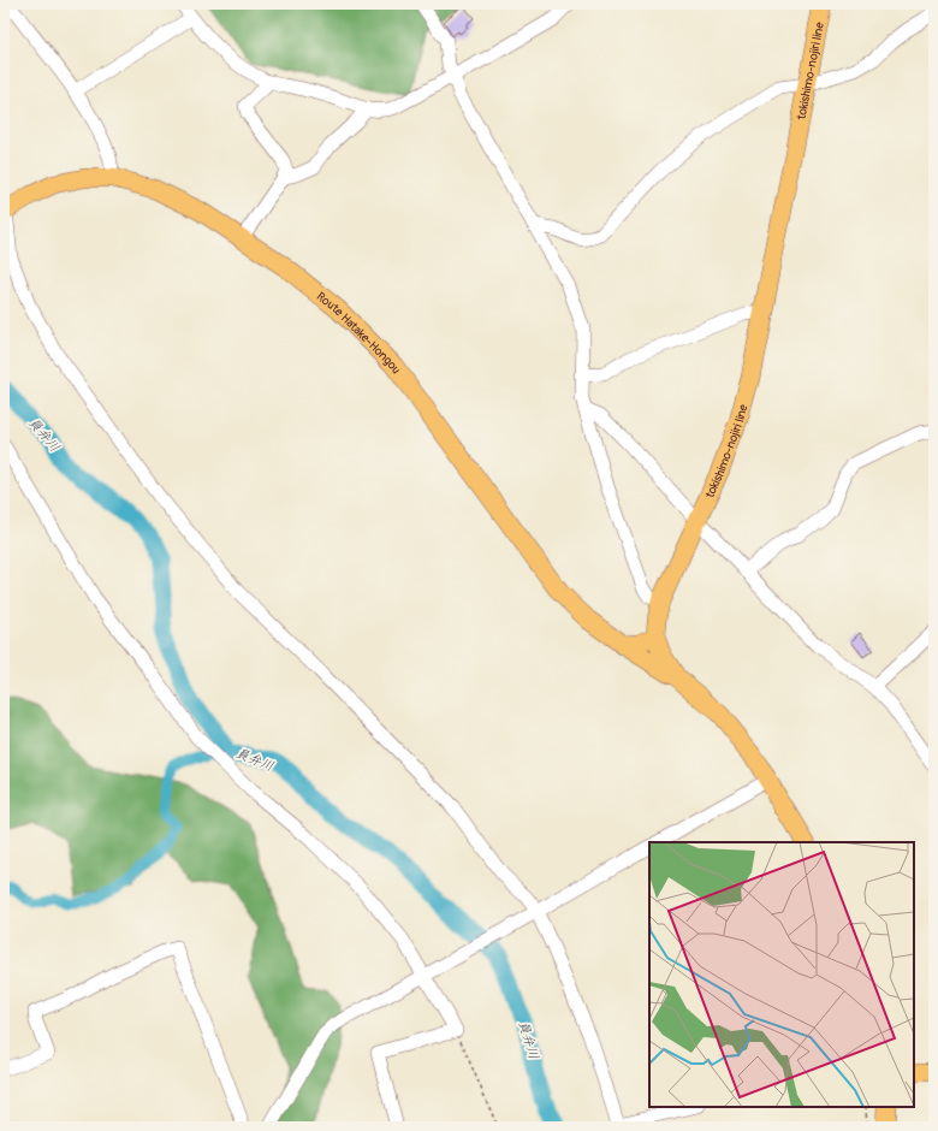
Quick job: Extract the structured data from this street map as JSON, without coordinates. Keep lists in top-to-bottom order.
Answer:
{
  "streets": {
    "main road": ["tokishimo-nojiri line", "Route Hatake-Hongou"]
  },
  "crossings": [
    ["tokishimo-nojiri line", "Route Hatake-Hongou"]
  ],
  "water": ["員弁川"]
}
